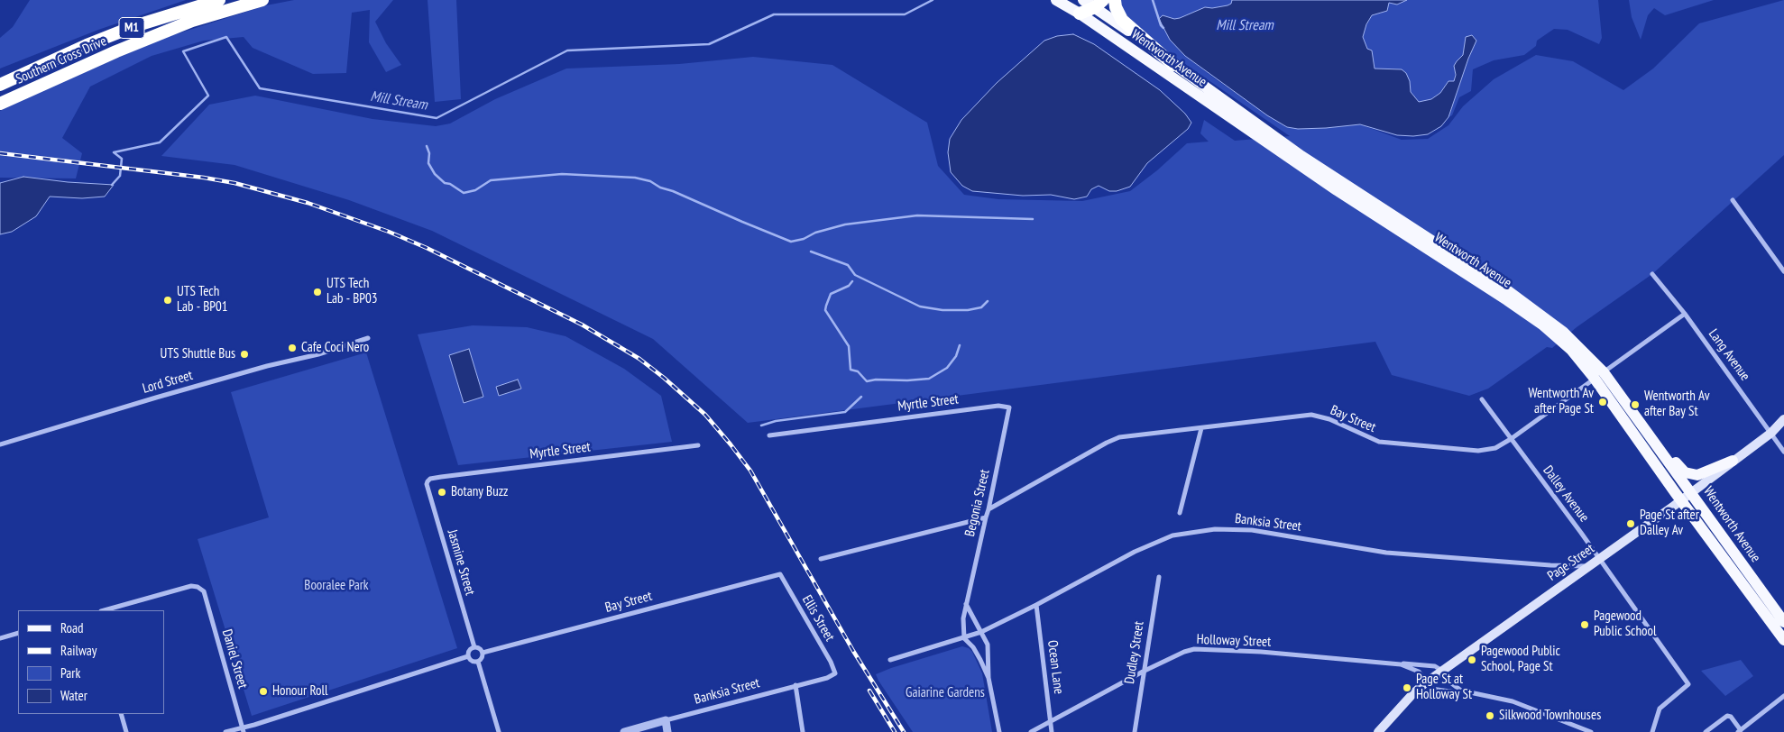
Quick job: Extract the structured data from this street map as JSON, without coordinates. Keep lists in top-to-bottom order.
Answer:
{
  "streets": {
    "highway": ["M1", "Southern Cross Drive"],
    "main road": ["Wentworth Avenue", "Page Street"],
    "street": [
      "Lang Avenue",
      "Lord Street",
      "Myrtle Street",
      "Bay Street",
      "Dalley Avenue",
      "Begonia Street",
      "Banksia Street",
      "Jasmine Street",
      "Ellis Street",
      "Holloway Street",
      "Dudley Street",
      "Daniel Street",
      "Ocean Lane"
    ]
  },
  "crossings": [
    ["Wentworth Avenue", "Bay Street"],
    ["Wentworth Avenue", "Page Street"],
    ["Lang Avenue", "Bay Street"],
    ["Lang Avenue", "Page Street"],
    ["Myrtle Street", "Begonia Street"],
    ["Myrtle Street", "Jasmine Street"],
    ["Bay Street", "Dalley Avenue"],
    ["Bay Street", "Begonia Street"],
    ["Bay Street", "Jasmine Street"],
    ["Bay Street", "Ellis Street"],
    ["Dalley Avenue", "Page Street"],
    ["Begonia Street", "Banksia Street"],
    ["Banksia Street", "Page Street"],
    ["Banksia Street", "Ellis Street"],
    ["Banksia Street", "Ocean Lane"],
    ["Page Street", "Holloway Street"],
    ["Holloway Street", "Dudley Street"],
    ["Holloway Street", "Ocean Lane"]
  ],
  "water": ["Mill Stream"],
  "parks": ["Booralee Park", "Gaiarine Gardens"],
  "places": [
    "UTS Tech Lab - BP03",
    "UTS Tech Lab - BP01",
    "Cafe Coci Nero",
    "UTS Shuttle Bus",
    "Wentworth Av after Page St",
    "Wentworth Av after Bay St",
    "Botany Buzz",
    "Page St after Dalley Av",
    "Pagewood Public School",
    "Pagewood Public School, Page St",
    "Page St at Holloway St",
    "Honour Roll",
    "Silkwood Townhouses"
  ],
  "legend": [
    "Road",
    "Railway",
    "Park",
    "Water"
  ]
}
